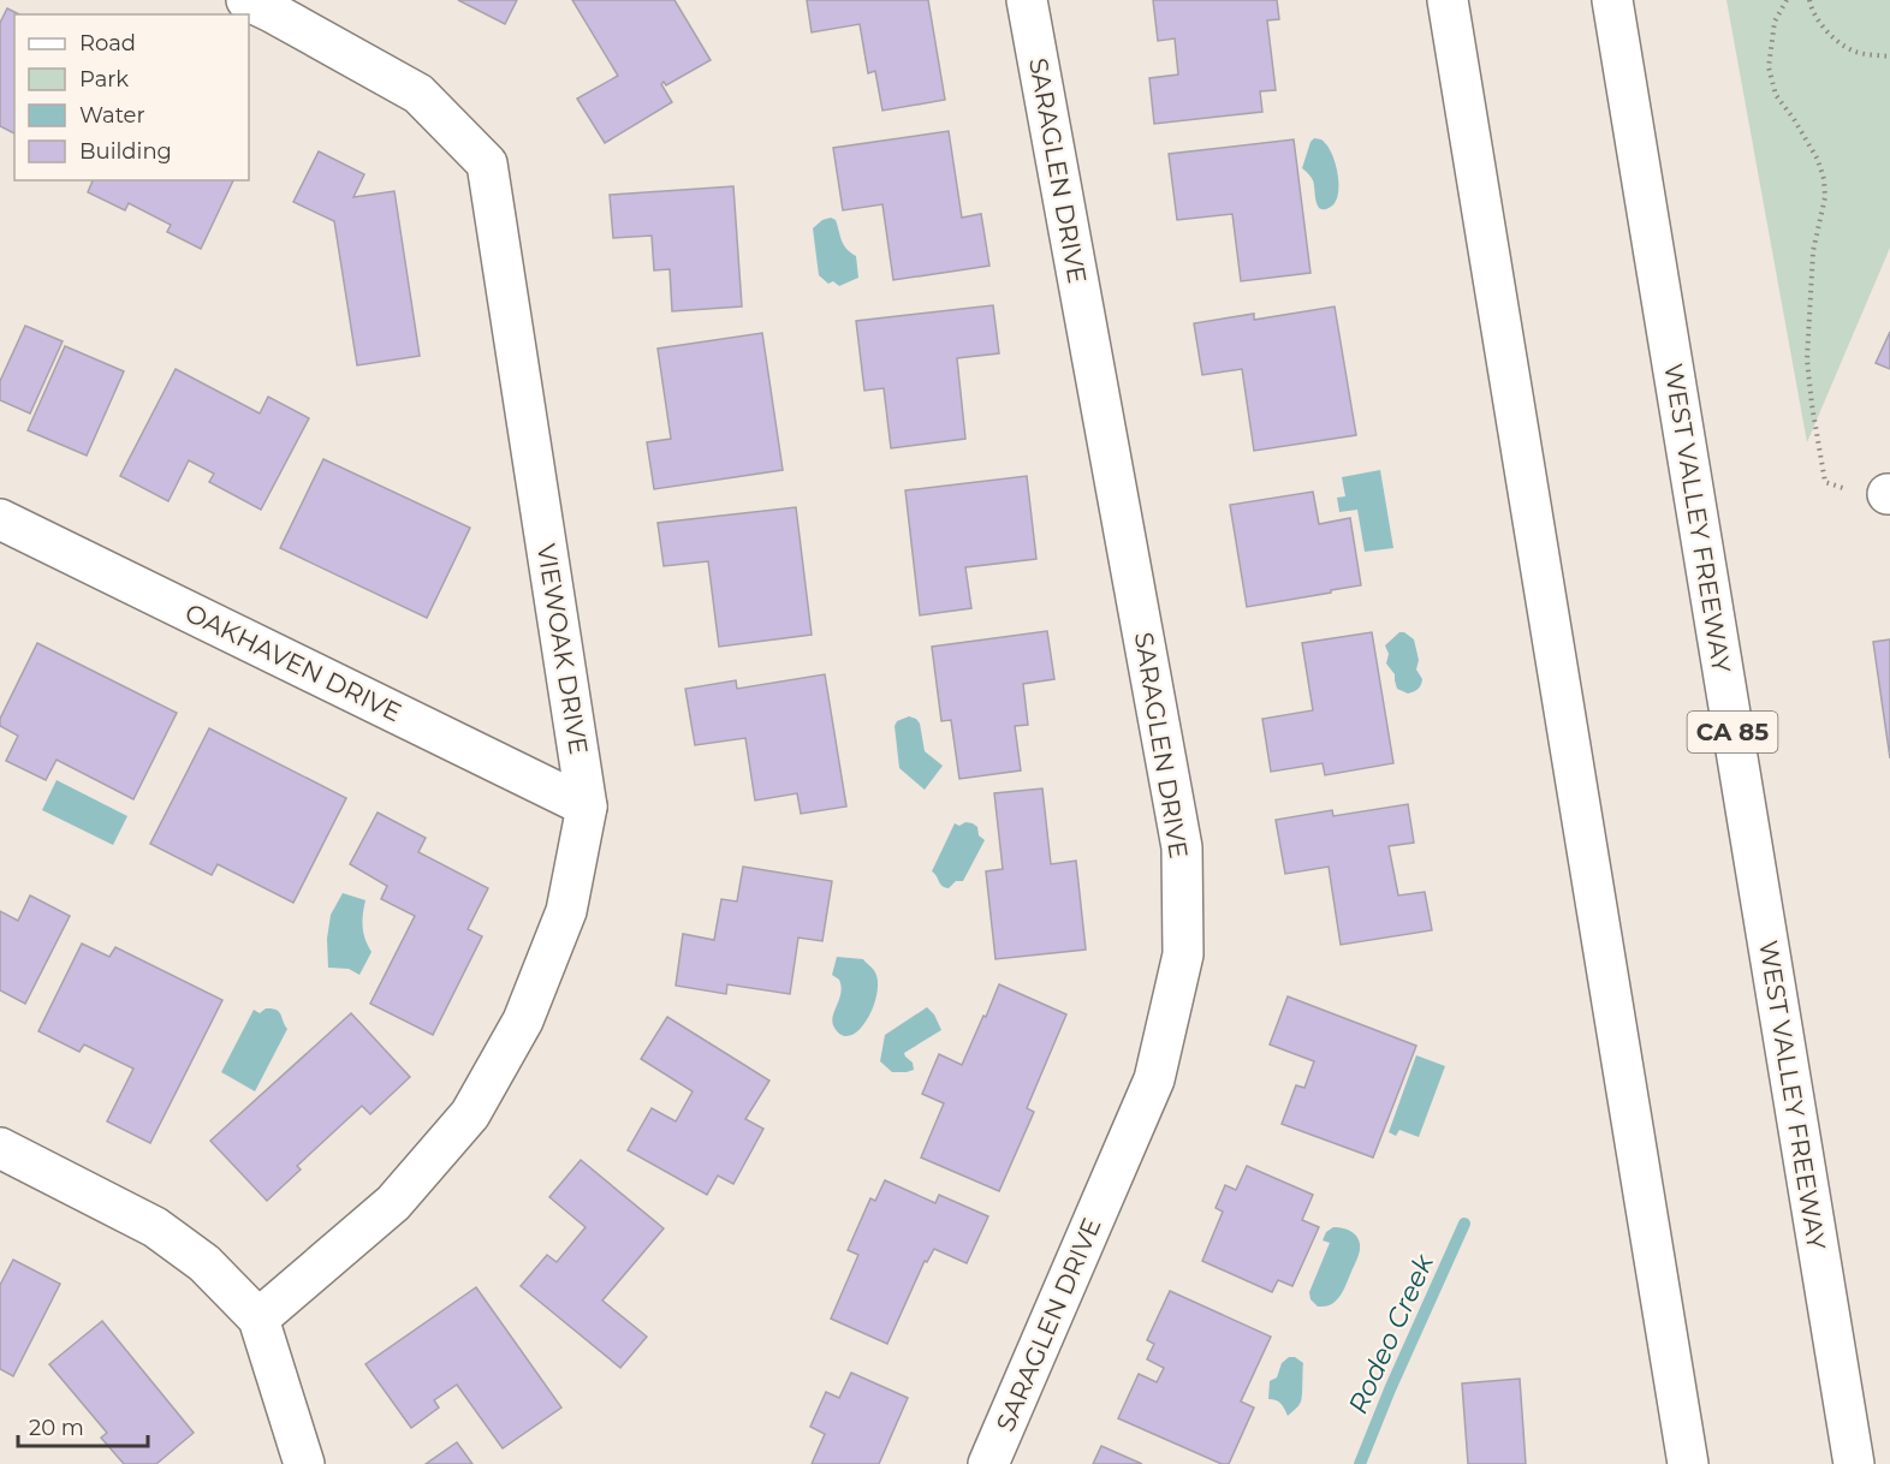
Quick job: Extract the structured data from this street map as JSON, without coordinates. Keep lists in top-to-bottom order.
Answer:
{
  "streets": {
    "main road": [
      "SARAGLEN DRIVE",
      "WEST VALLEY FREEWAY",
      "VIEWOAK DRIVE",
      "OAKHAVEN DRIVE",
      "CA 85"
    ]
  },
  "crossings": [
    ["VIEWOAK DRIVE", "OAKHAVEN DRIVE"]
  ],
  "water": ["Rodeo Creek"],
  "legend": [
    "Road",
    "Park",
    "Water",
    "Building"
  ],
  "scale_bar": "20 m"
}
